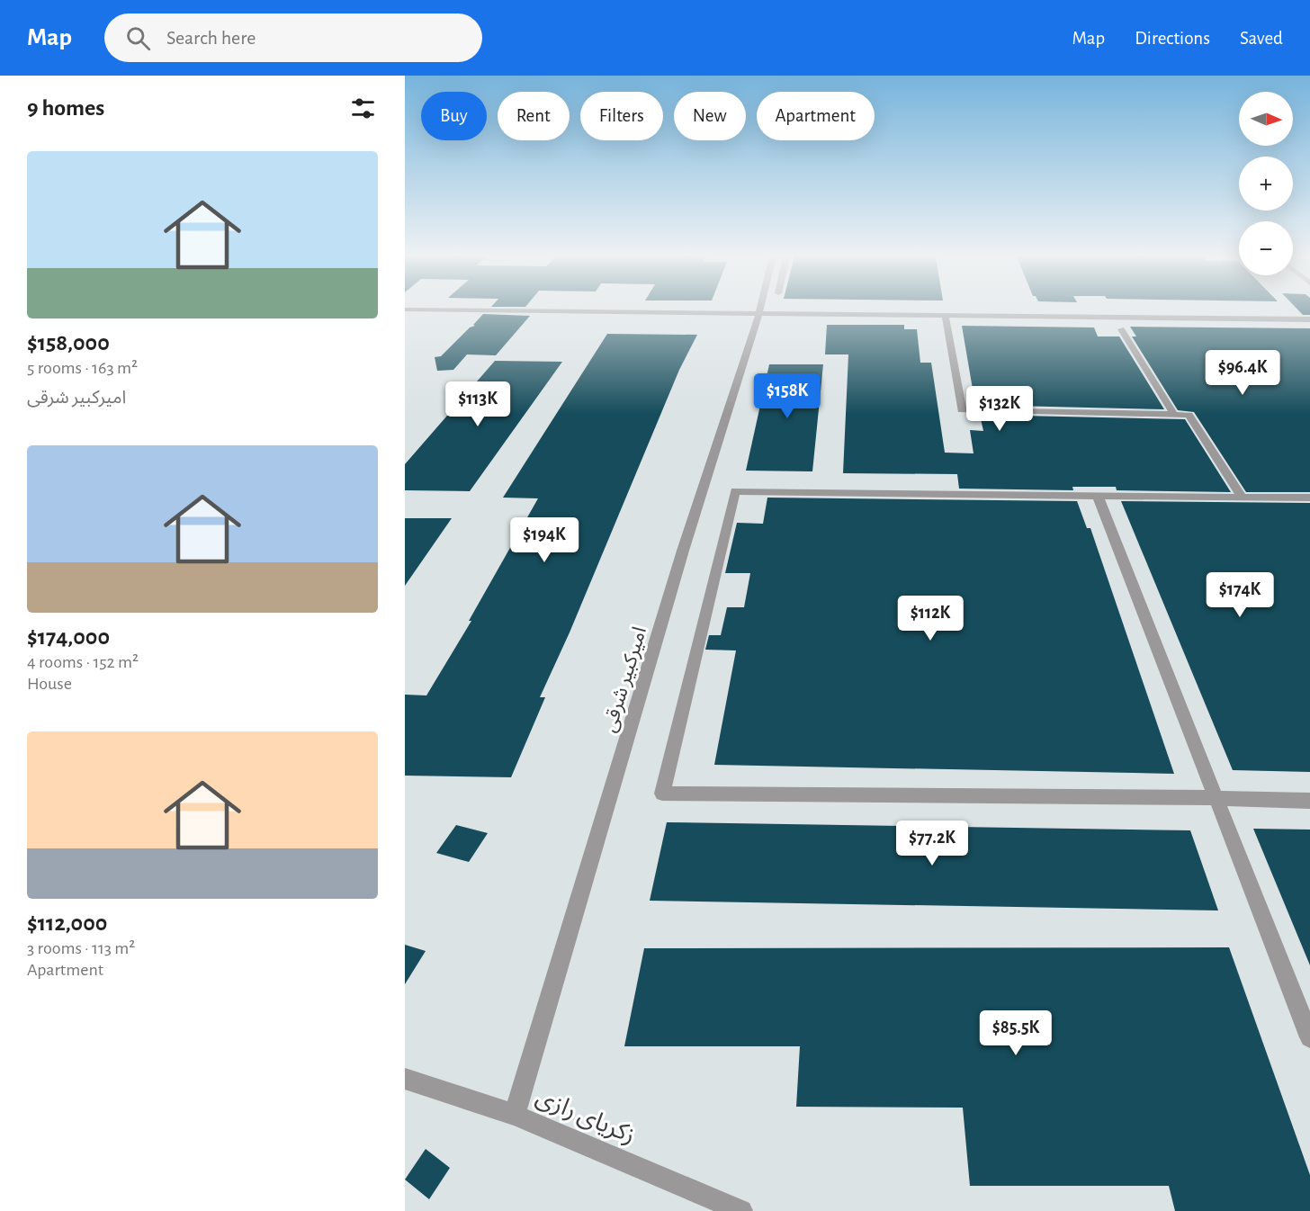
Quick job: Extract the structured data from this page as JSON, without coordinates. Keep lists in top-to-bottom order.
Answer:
{
  "streets": {
    "street": ["امیرکبیر شرقی", "زکریای رازی"]
  },
  "crossings": [
    ["امیرکبیر شرقی", "زکریای رازی"]
  ],
  "north": "right",
  "page": {
    "header": "Map",
    "search": "Search here",
    "nav": ["Map", "Directions", "Saved"],
    "heading": "9 homes",
    "map_buttons": ["+", "−"],
    "chip": [
      "Buy",
      "Rent",
      "Filters",
      "New",
      "Apartment"
    ],
    "list": [
      {
        "name": "$158,000",
        "note": "5 rooms · 163 m² · امیرکبیر شرقی"
      },
      {
        "name": "$174,000",
        "note": "4 rooms · 152 m² · House"
      },
      {
        "name": "$112,000",
        "note": "3 rooms · 113 m² · Apartment"
      }
    ],
    "price": [
      "$96.4K",
      "$158K",
      "$113K",
      "$132K",
      "$194K",
      "$174K",
      "$112K",
      "$77.2K",
      "$85.5K"
    ]
  }
}
